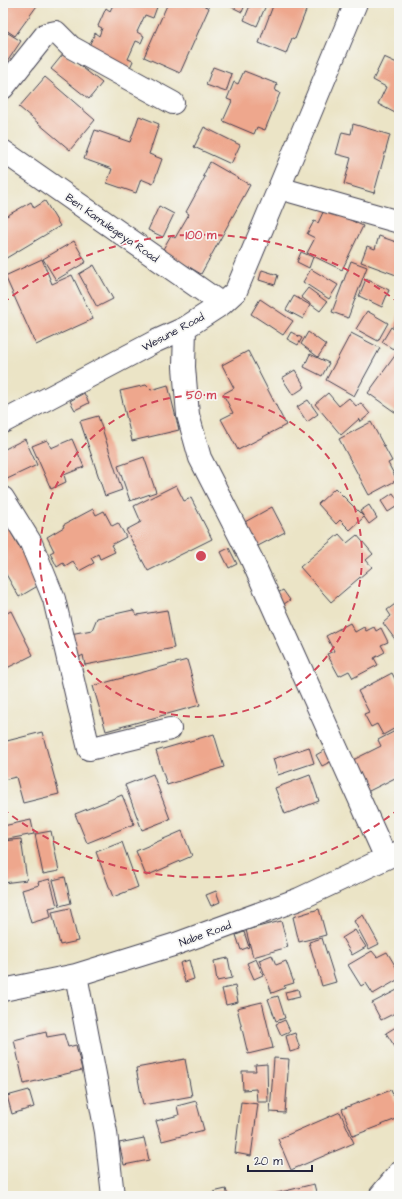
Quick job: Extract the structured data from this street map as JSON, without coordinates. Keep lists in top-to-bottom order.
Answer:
{
  "streets": {
    "street": ["Ben Kamulegeya Road", "Wesune Road", "Nabe Road"]
  },
  "crossings": [
    ["Ben Kamulegeya Road", "Wesune Road"]
  ],
  "scale_bar": "20 m",
  "rings": ["100 m", "50 m"]
}
